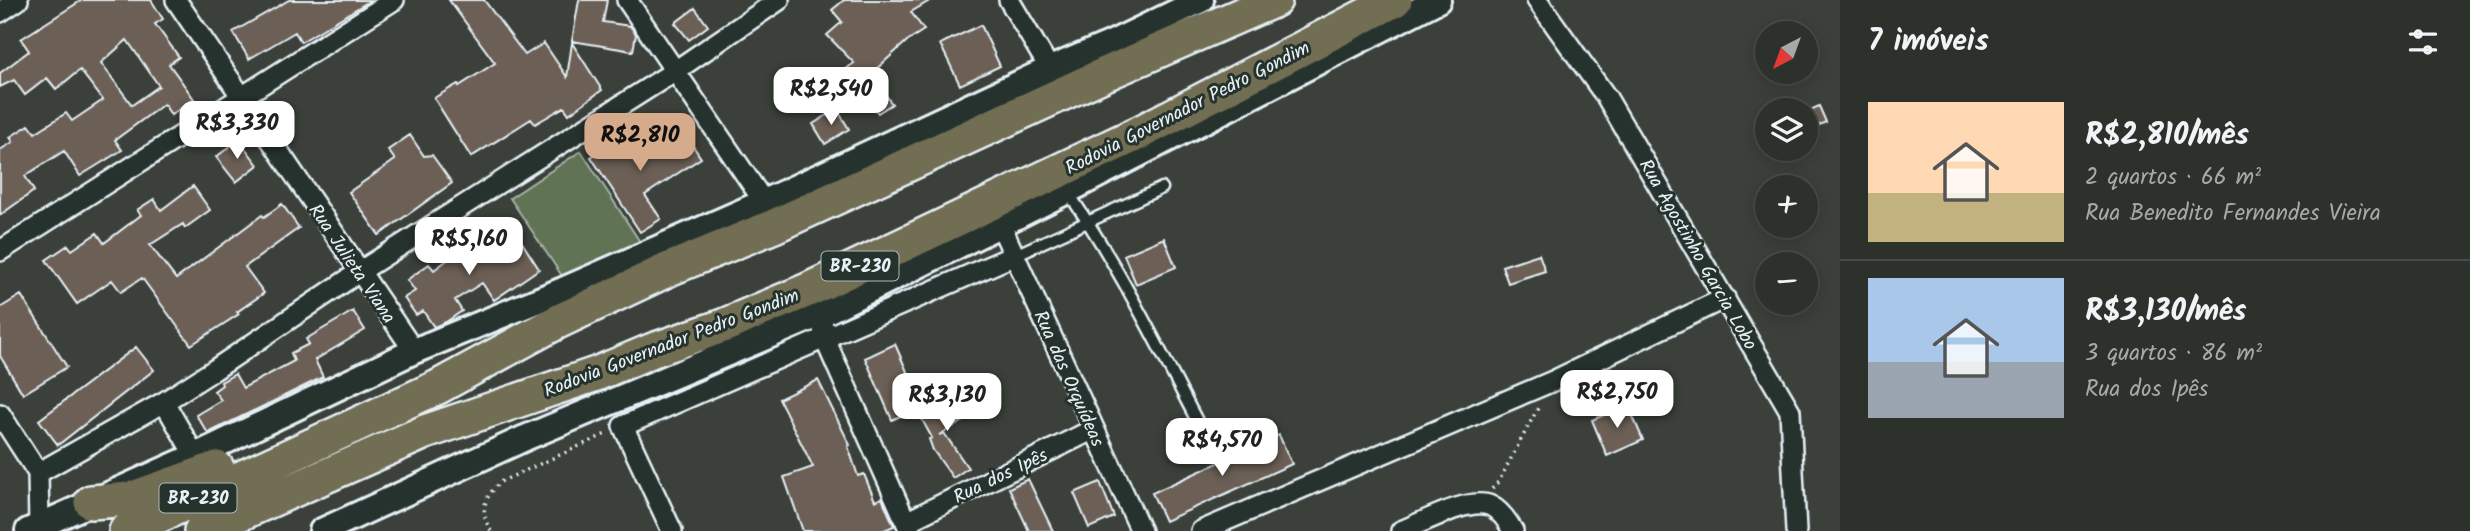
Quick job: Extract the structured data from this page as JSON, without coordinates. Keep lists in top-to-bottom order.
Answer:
{
  "streets": {
    "highway": ["Rodovia Governador Pedro Gondim", "BR-230"],
    "street": [
      "Rua Agostinho Garcia Lobo",
      "Rua Julieta Viana",
      "Rua das Orquídeas",
      "Rua dos Ipês"
    ]
  },
  "crossings": [
    ["Rua das Orquídeas", "Rua dos Ipês"]
  ],
  "north": "bottom left",
  "page": {
    "heading": "7 imóveis",
    "map_buttons": ["+", "−"],
    "price": [
      "R$2,540",
      "R$3,330",
      "R$2,810",
      "R$5,160",
      "R$2,750",
      "R$3,130",
      "R$4,570"
    ],
    "list": [
      {
        "name": "R$2,810/mês",
        "note": "2 quartos · 66 m² · Rua Benedito Fernandes Vieira"
      },
      {
        "name": "R$3,130/mês",
        "note": "3 quartos · 86 m² · Rua dos Ipês"
      }
    ]
  }
}
